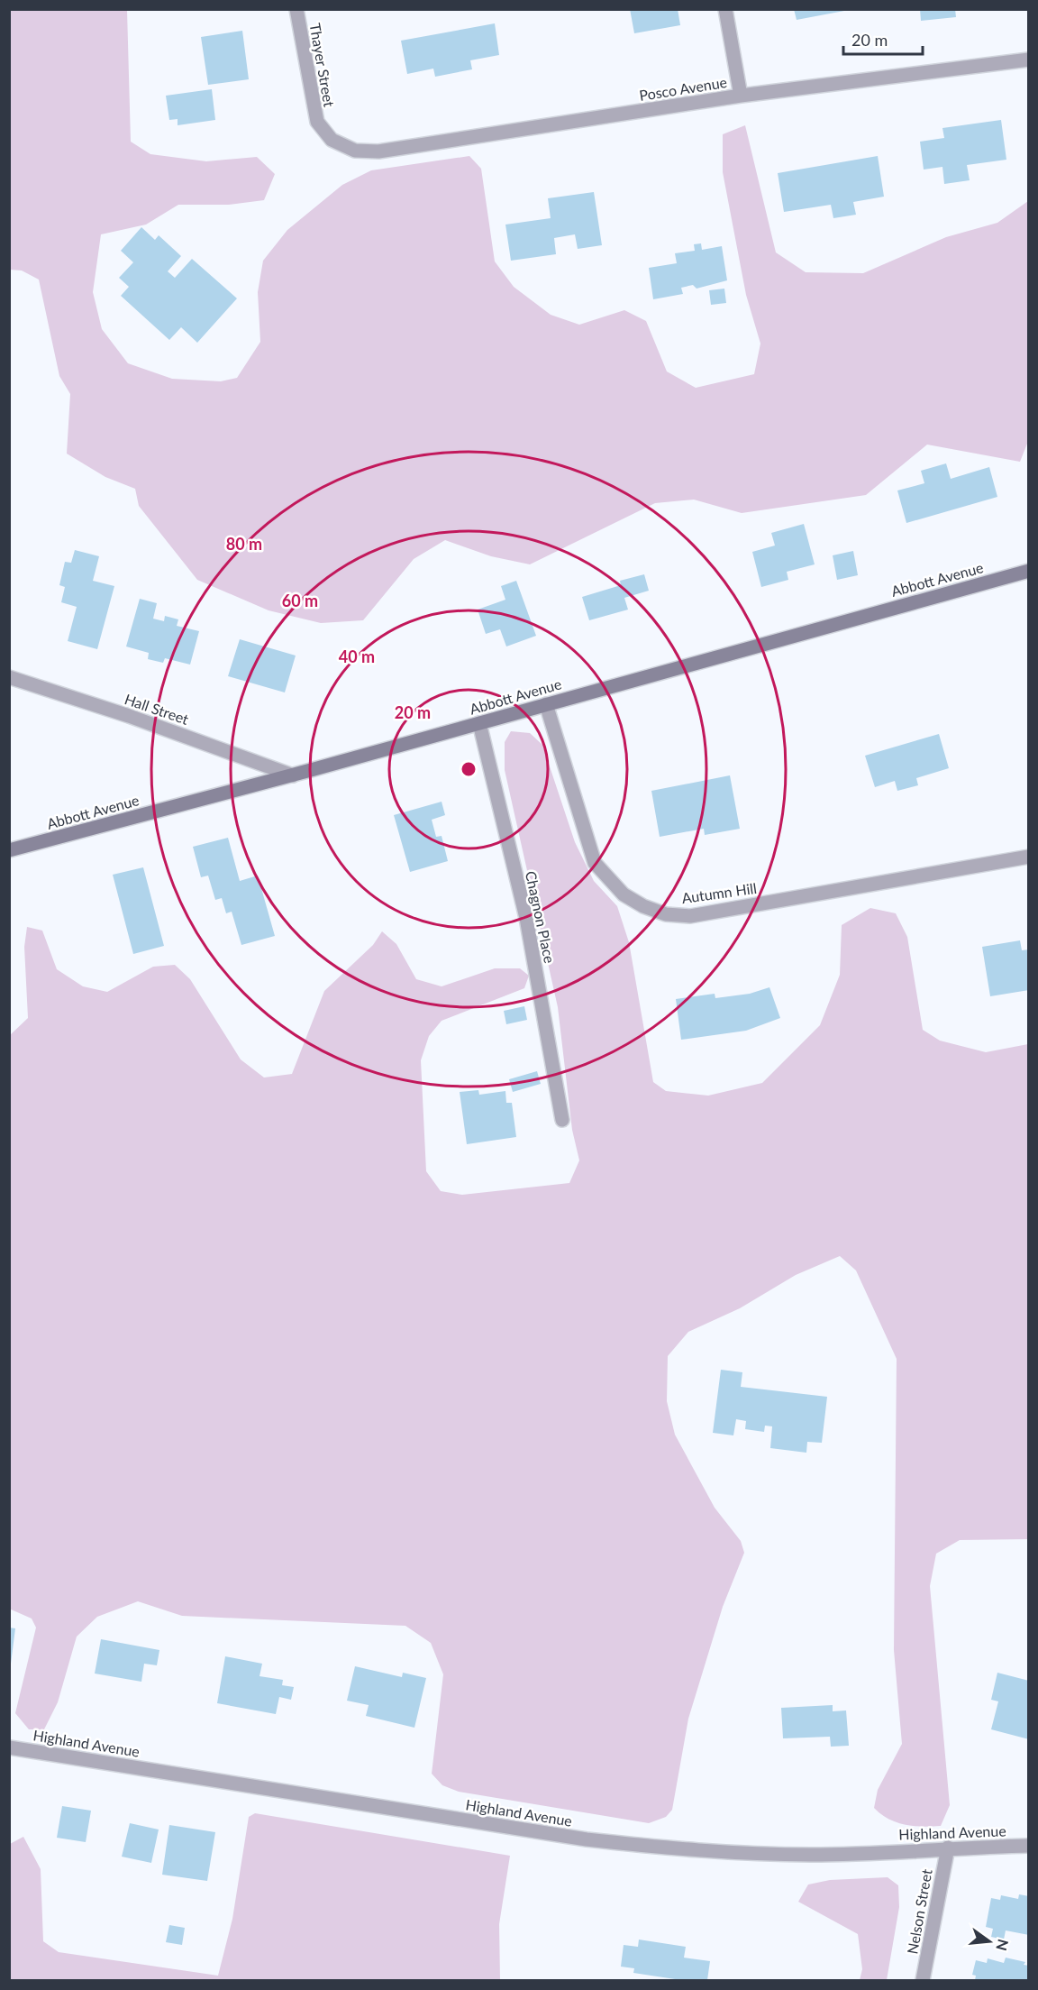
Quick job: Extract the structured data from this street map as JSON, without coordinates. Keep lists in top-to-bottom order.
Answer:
{
  "streets": {
    "street": [
      "Thayer Street",
      "Posco Avenue",
      "Abbott Avenue",
      "Hall Street",
      "Autumn Hill",
      "Chagnon Place",
      "Highland Avenue",
      "Nelson Street"
    ]
  },
  "crossings": [
    ["Thayer Street", "Posco Avenue"],
    ["Abbott Avenue", "Hall Street"],
    ["Abbott Avenue", "Autumn Hill"],
    ["Abbott Avenue", "Chagnon Place"],
    ["Highland Avenue", "Nelson Street"]
  ],
  "scale_bar": "20 m",
  "north": "right",
  "rings": [
    "80 m",
    "60 m",
    "40 m",
    "20 m"
  ]
}
